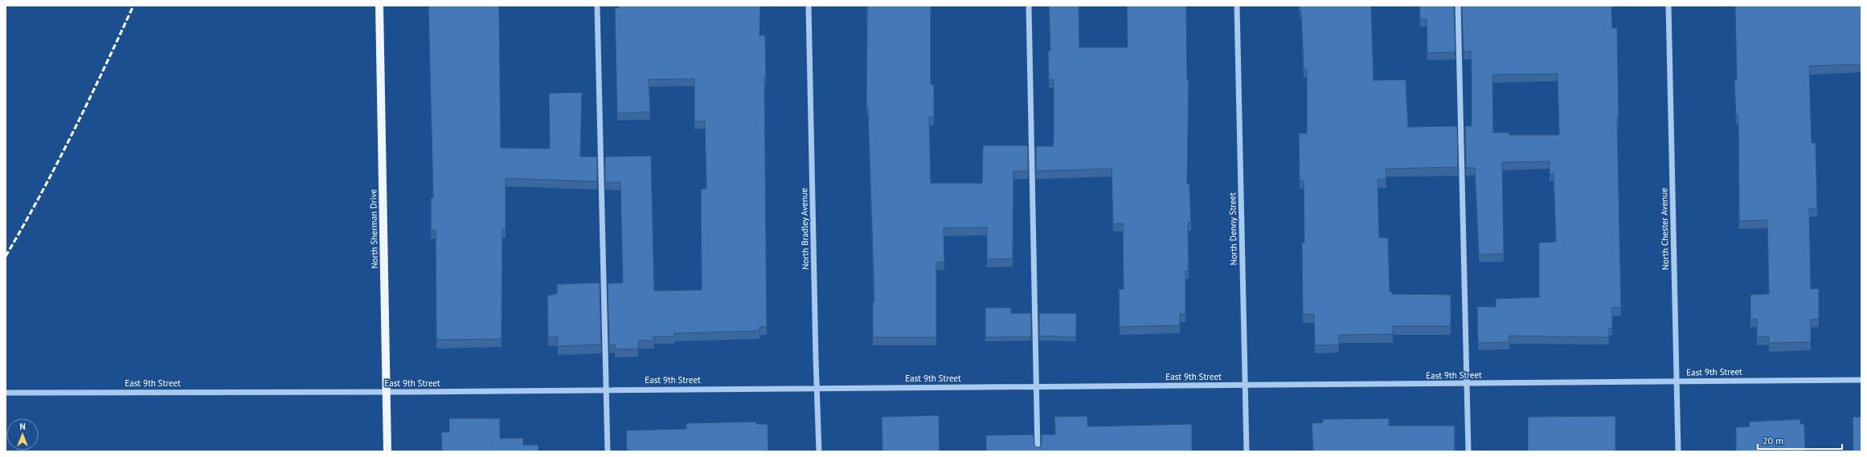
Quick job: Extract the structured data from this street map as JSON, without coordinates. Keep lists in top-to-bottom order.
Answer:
{
  "streets": {
    "main road": ["North Sherman Drive"],
    "street": [
      "North Bradley Avenue",
      "North Denny Street",
      "North Chester Avenue",
      "East 9th Street"
    ]
  },
  "crossings": [
    ["North Sherman Drive", "East 9th Street"],
    ["North Bradley Avenue", "East 9th Street"],
    ["North Denny Street", "East 9th Street"],
    ["North Chester Avenue", "East 9th Street"]
  ],
  "scale_bar": "20 m",
  "north": "top"
}
